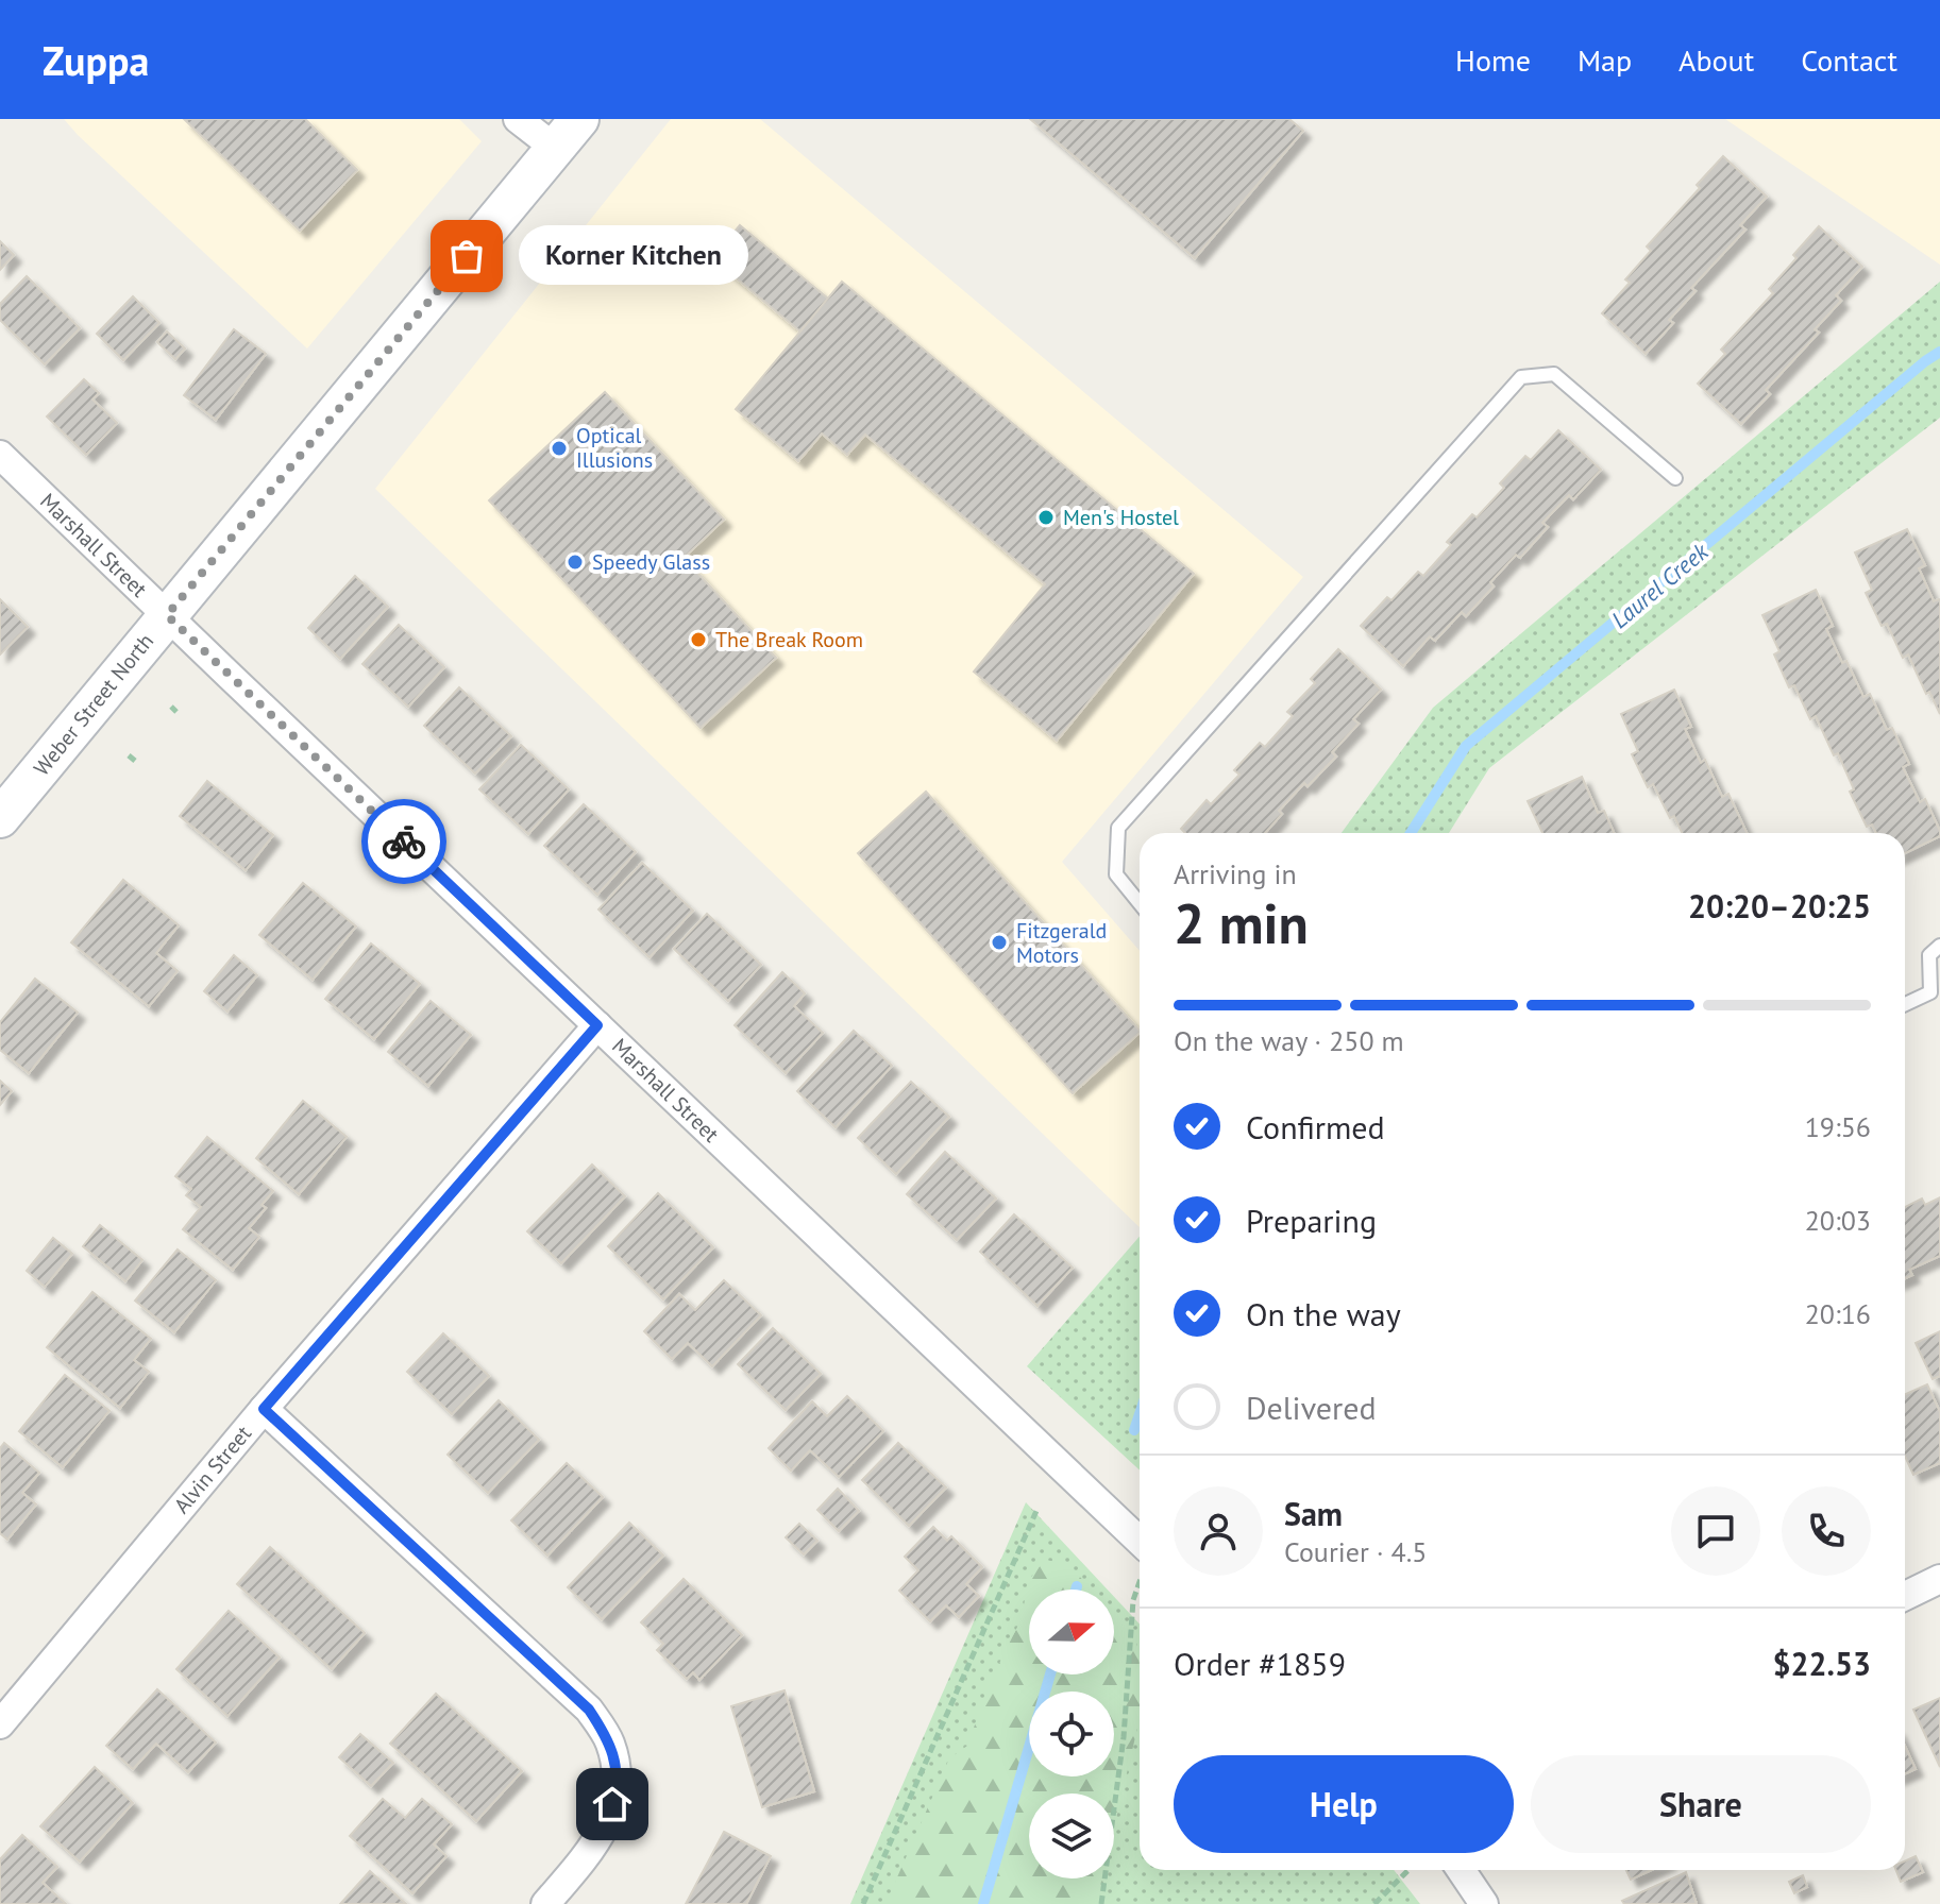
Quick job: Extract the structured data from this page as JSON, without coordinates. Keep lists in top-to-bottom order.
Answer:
{
  "streets": {
    "main road": ["Weber Street North"],
    "street": ["Marshall Street", "Alvin Street"]
  },
  "crossings": [
    ["Marshall Street", "Weber Street North"],
    ["Marshall Street", "Alvin Street"]
  ],
  "water": ["Laurel Creek"],
  "places": [
    "Korner Kitchen",
    "Optical Illusions",
    "Men's Hostel",
    "Speedy Glass",
    "The Break Room",
    "Fitzgerald Motors"
  ],
  "north": "right",
  "page": {
    "header": "Zuppa",
    "nav": [
      "Home",
      "Map",
      "About",
      "Contact"
    ],
    "bubble": "Korner Kitchen",
    "heading": ["2 min", "Arriving in", "20:20–20:25"],
    "panel": [
      "Sam",
      "Courier · 4.5",
      "Order #1859",
      "$22.53"
    ],
    "bar": "On the way · 250 m",
    "list": [
      ["Confirmed", "19:56"],
      ["Preparing", "20:03"],
      ["On the way", "20:16"],
      "Delivered"
    ],
    "buttons": ["Help", "Share"]
  }
}
